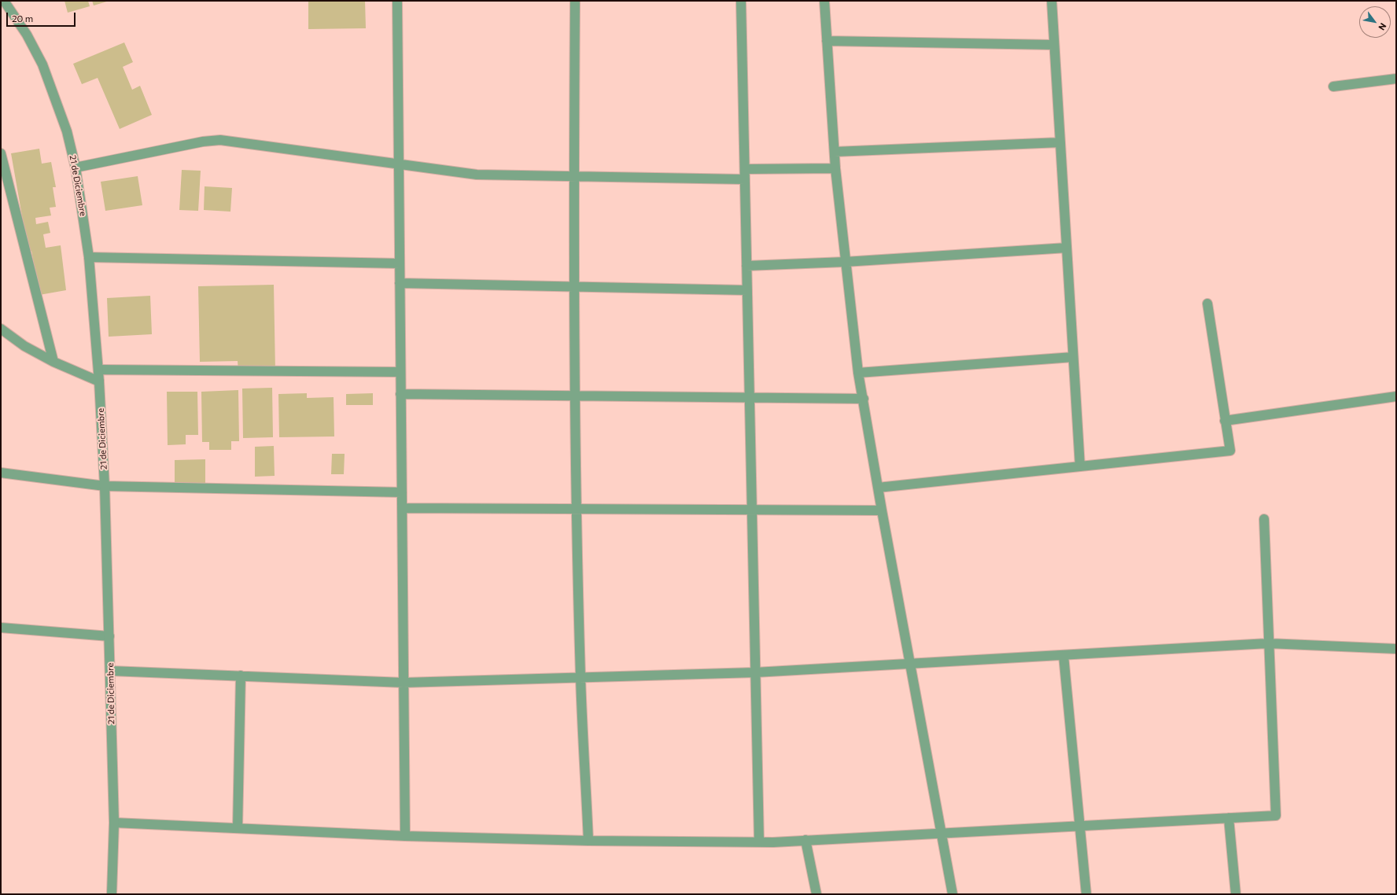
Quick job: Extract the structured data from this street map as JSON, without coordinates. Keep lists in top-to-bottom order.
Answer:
{
  "streets": {
    "street": ["21 de Diciembre"]
  },
  "scale_bar": "20 m",
  "north": "bottom right"
}
